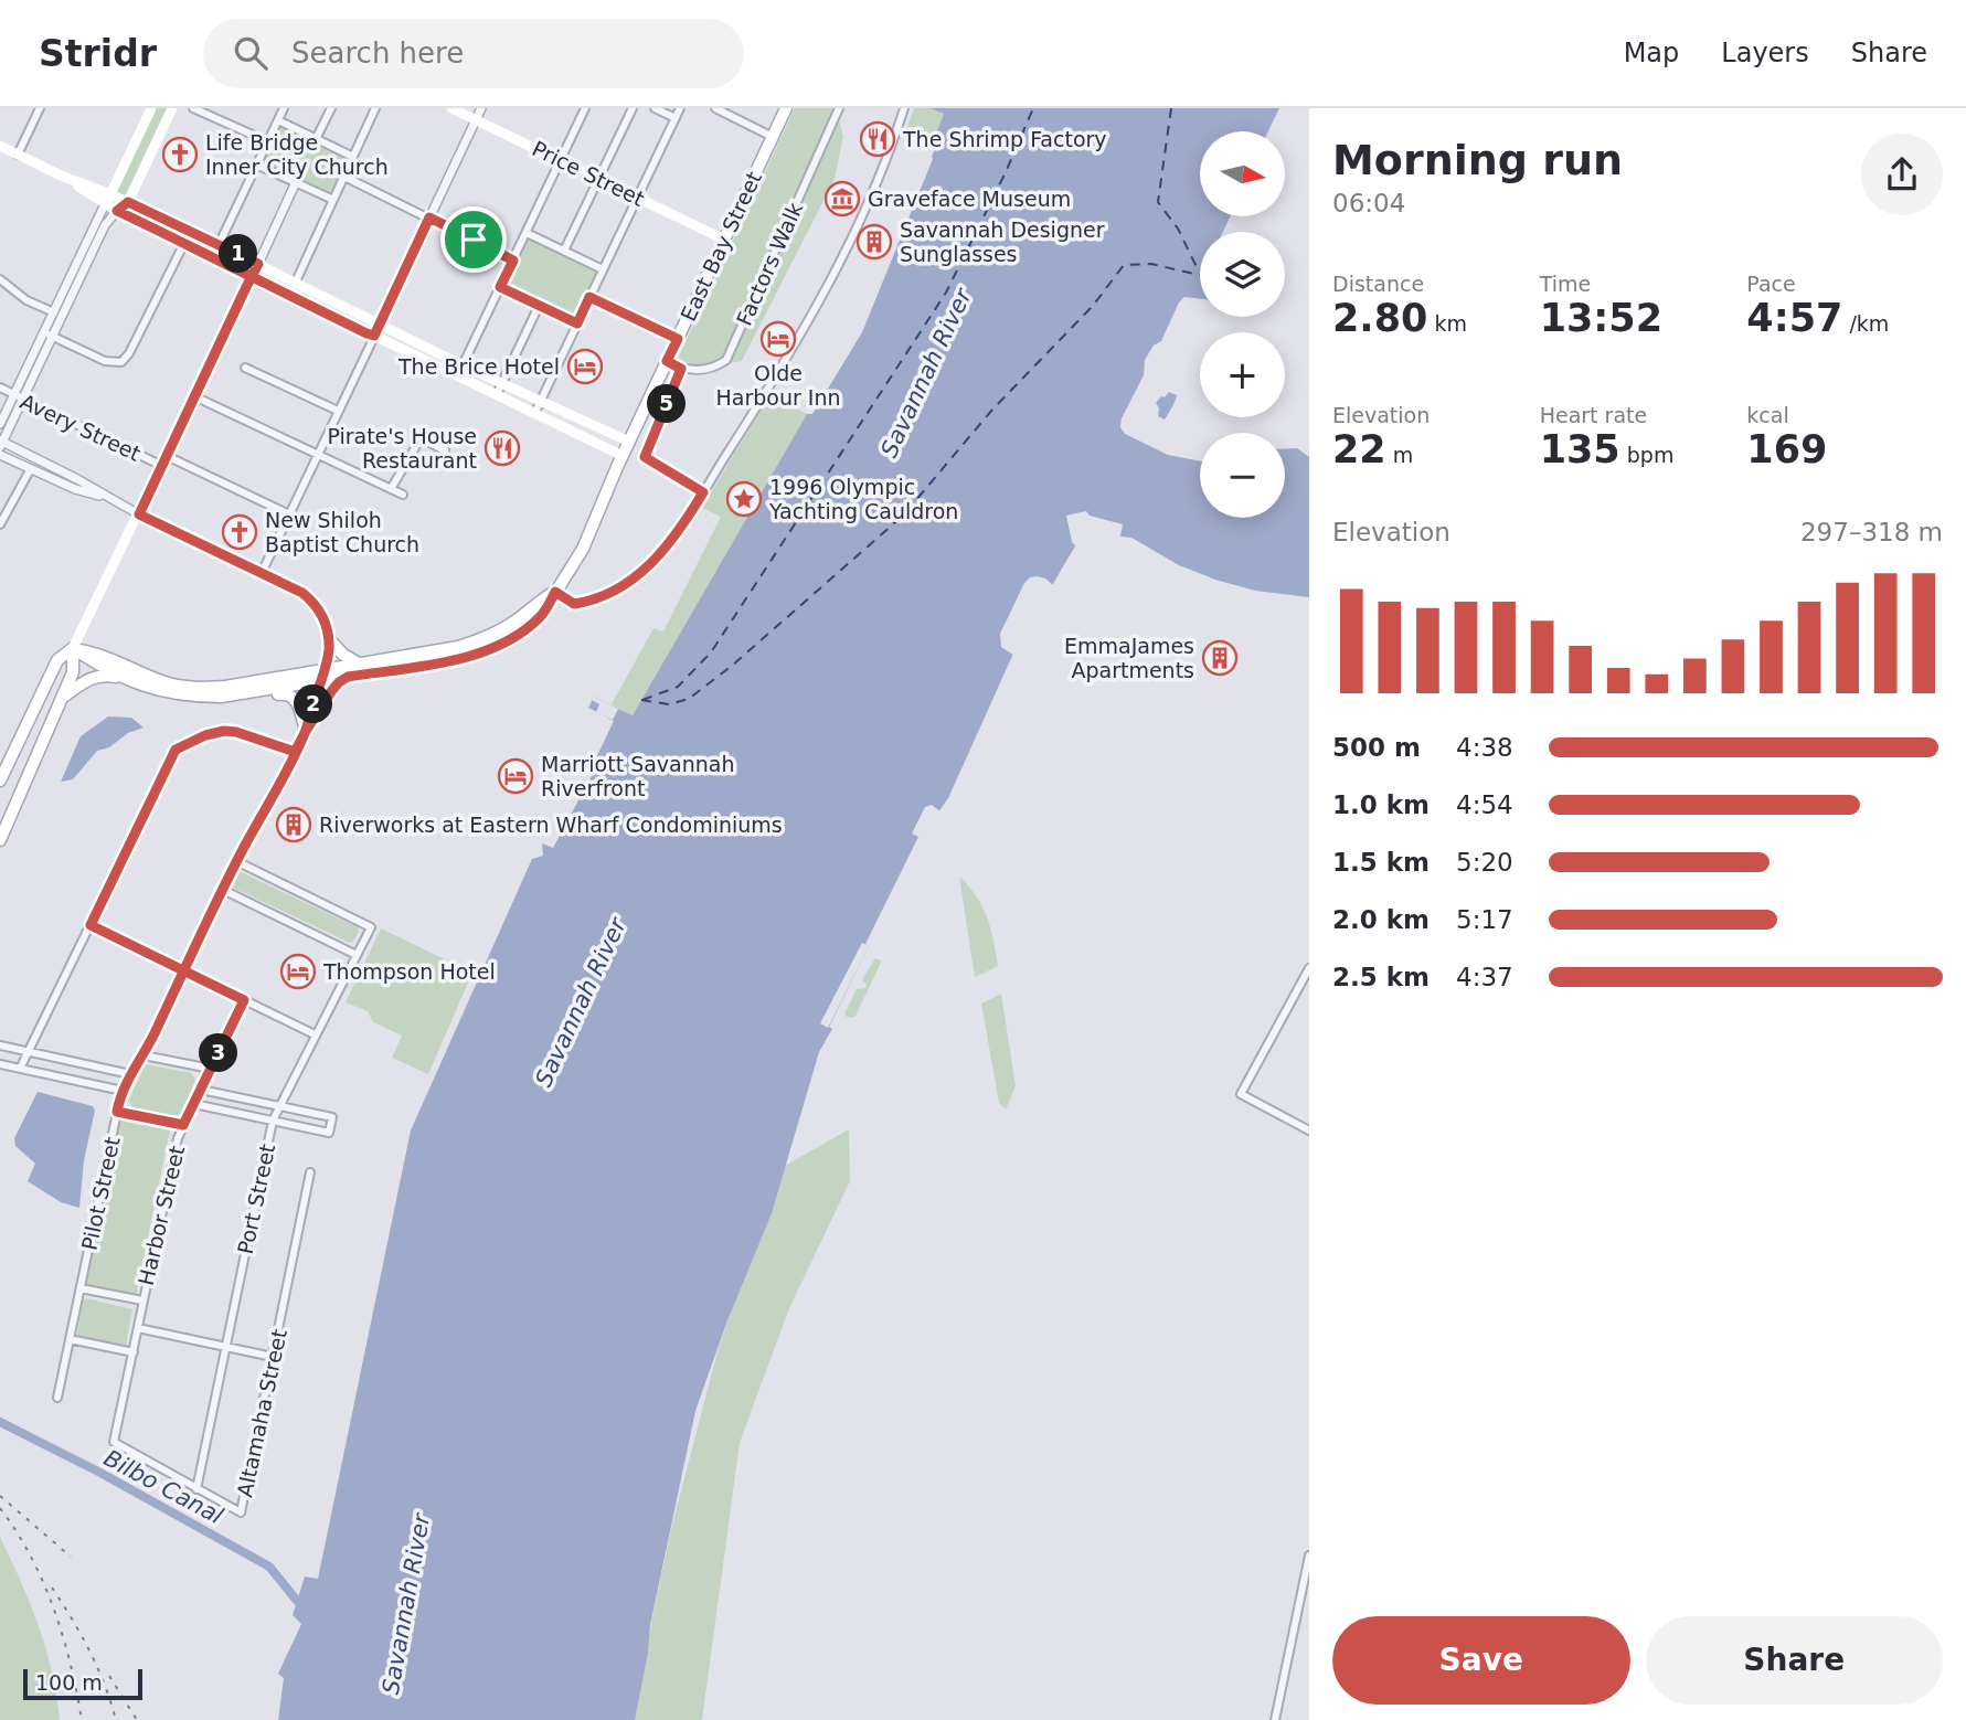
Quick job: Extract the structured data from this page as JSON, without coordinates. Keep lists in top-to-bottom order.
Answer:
{
  "streets": {
    "main road": ["Price Street", "East Bay Street"],
    "street": [
      "Factors Walk",
      "Avery Street",
      "Pilot Street",
      "Port Street",
      "Harbor Street",
      "Altamaha Street"
    ]
  },
  "crossings": [
    ["Price Street", "East Bay Street"],
    ["East Bay Street", "Pilot Street"],
    ["Pilot Street", "Port Street"],
    ["Port Street", "Altamaha Street"],
    ["Harbor Street", "Altamaha Street"]
  ],
  "water": ["Savannah River", "Bilbo Canal"],
  "places": {
    "restaurant": ["The Shrimp Factory", "Pirate's House Restaurant"],
    "church": ["Life Bridge Inner City Church", "New Shiloh Baptist Church"],
    "museum": ["Graveface Museum"],
    "building": ["Savannah Designer Sunglasses", "EmmaJames Apartments", "Riverworks at Eastern Wharf Condominiums"],
    "hotel": [
      "Olde Harbour Inn",
      "The Brice Hotel",
      "Marriott Savannah Riverfront",
      "Thompson Hotel"
    ],
    "place": ["1996 Olympic Yachting Cauldron"]
  },
  "scale_bar": "100 m",
  "north": "right",
  "page": {
    "header": "Stridr",
    "search": "Search here",
    "nav": ["Map", "Layers", "Share"],
    "heading": ["Morning run", "06:04"],
    "map_buttons": ["+", "−"],
    "pins": [
      "1",
      "5",
      "2",
      "3"
    ],
    "stats": [
      ["Distance", "2.80 km"],
      ["Time", "13:52"],
      ["Pace", "4:57 /km"],
      ["Elevation", "22 m"],
      ["Heart rate", "135 bpm"],
      ["kcal", "169"]
    ],
    "chart": ["Elevation", "297–318 m"],
    "list": [
      {
        "name": "500 m",
        "note": "4:38"
      },
      {
        "name": "1.0 km",
        "note": "4:54"
      },
      {
        "name": "1.5 km",
        "note": "5:20"
      },
      {
        "name": "2.0 km",
        "note": "5:17"
      },
      {
        "name": "2.5 km",
        "note": "4:37"
      }
    ],
    "buttons": ["Save", "Share"],
    "scale": "100 m"
  }
}
